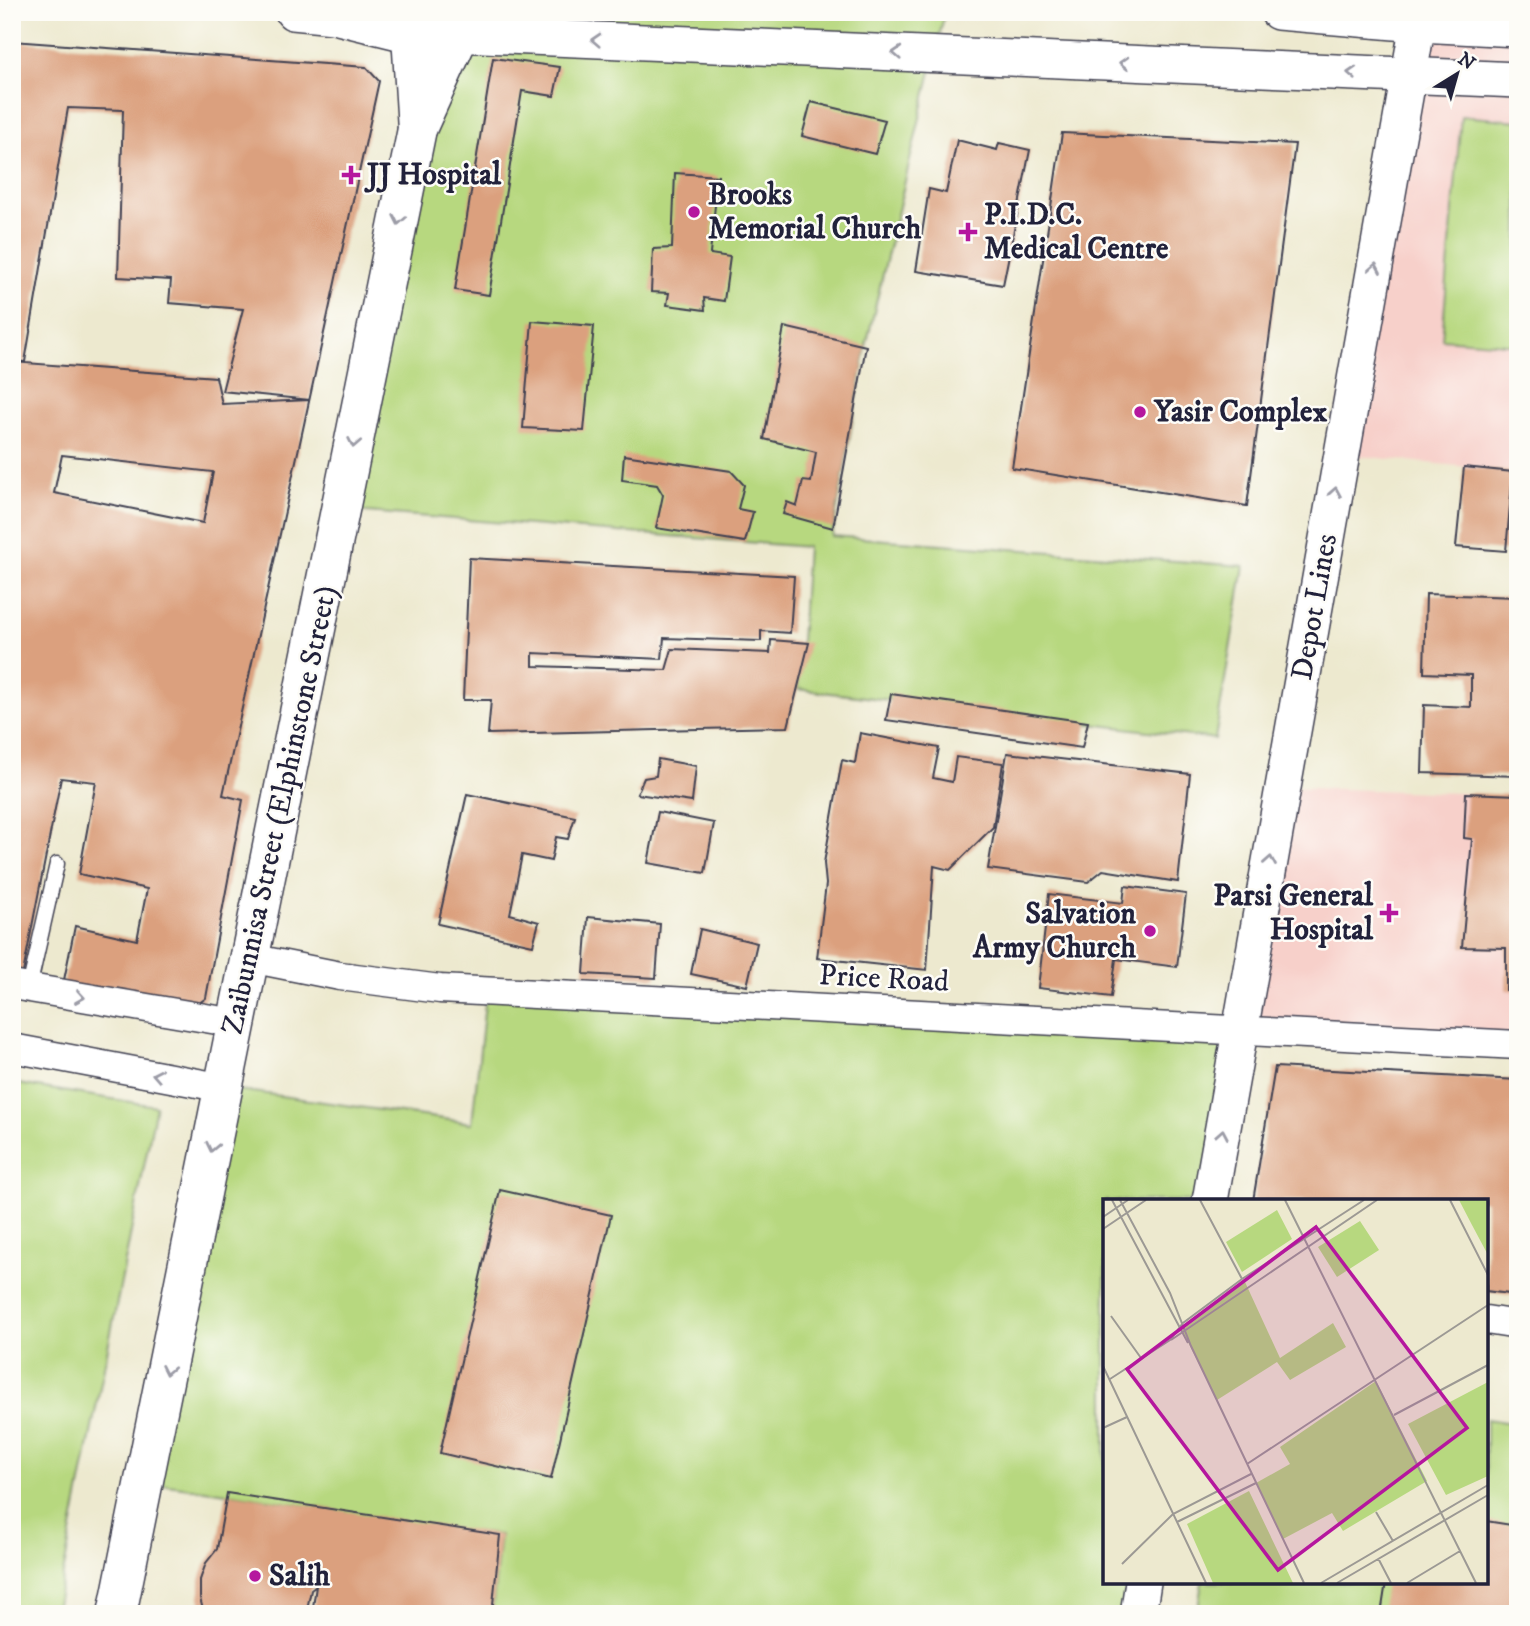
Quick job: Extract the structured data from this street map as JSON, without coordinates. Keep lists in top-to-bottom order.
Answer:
{
  "streets": {
    "main road": ["Zaibunnisa Street (Elphinstone Street)"],
    "street": ["Depot Lines", "Price Road"]
  },
  "crossings": [
    ["Depot Lines", "Price Road"],
    ["Zaibunnisa Street (Elphinstone Street)", "Price Road"]
  ],
  "one_way": ["Depot Lines", "Zaibunnisa Street (Elphinstone Street)"],
  "places": {
    "health": ["JJ Hospital", "P.I.D.C. Medical Centre", "Parsi General Hospital"],
    "other": [
      "Brooks Memorial Church",
      "Yasir Complex",
      "Salvation Army Church",
      "Salih"
    ]
  },
  "north": "top right"
}
